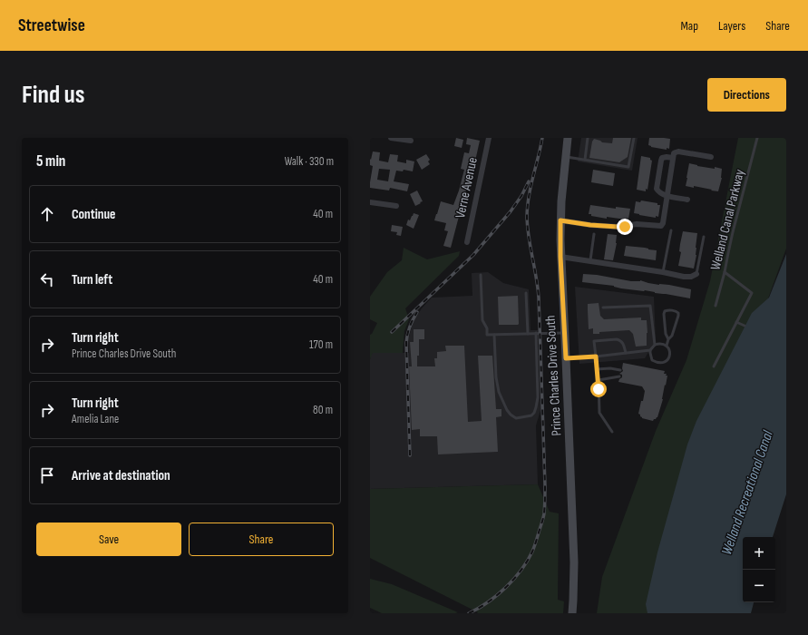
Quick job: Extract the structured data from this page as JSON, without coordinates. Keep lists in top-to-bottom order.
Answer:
{
  "streets": {
    "main road": ["Prince Charles Drive South"],
    "street": ["Verne Avenue"],
    "lane": ["Welland Canal Parkway"]
  },
  "water": ["Welland Recreational Canal"],
  "page": {
    "header": "Streetwise",
    "nav": ["Map", "Layers", "Share"],
    "buttons": [
      "Directions",
      ["Save", "Share"]
    ],
    "title": "Find us",
    "heading": ["5 min", "Walk · 330 m"],
    "list": [
      ["Continue", "40 m"],
      ["Turn left", "40 m"],
      ["Turn right", "Prince Charles Drive South", "170 m"],
      ["Turn right", "Amelia Lane", "80 m"],
      "Arrive at destination"
    ],
    "map_buttons": ["+", "−"]
  }
}
